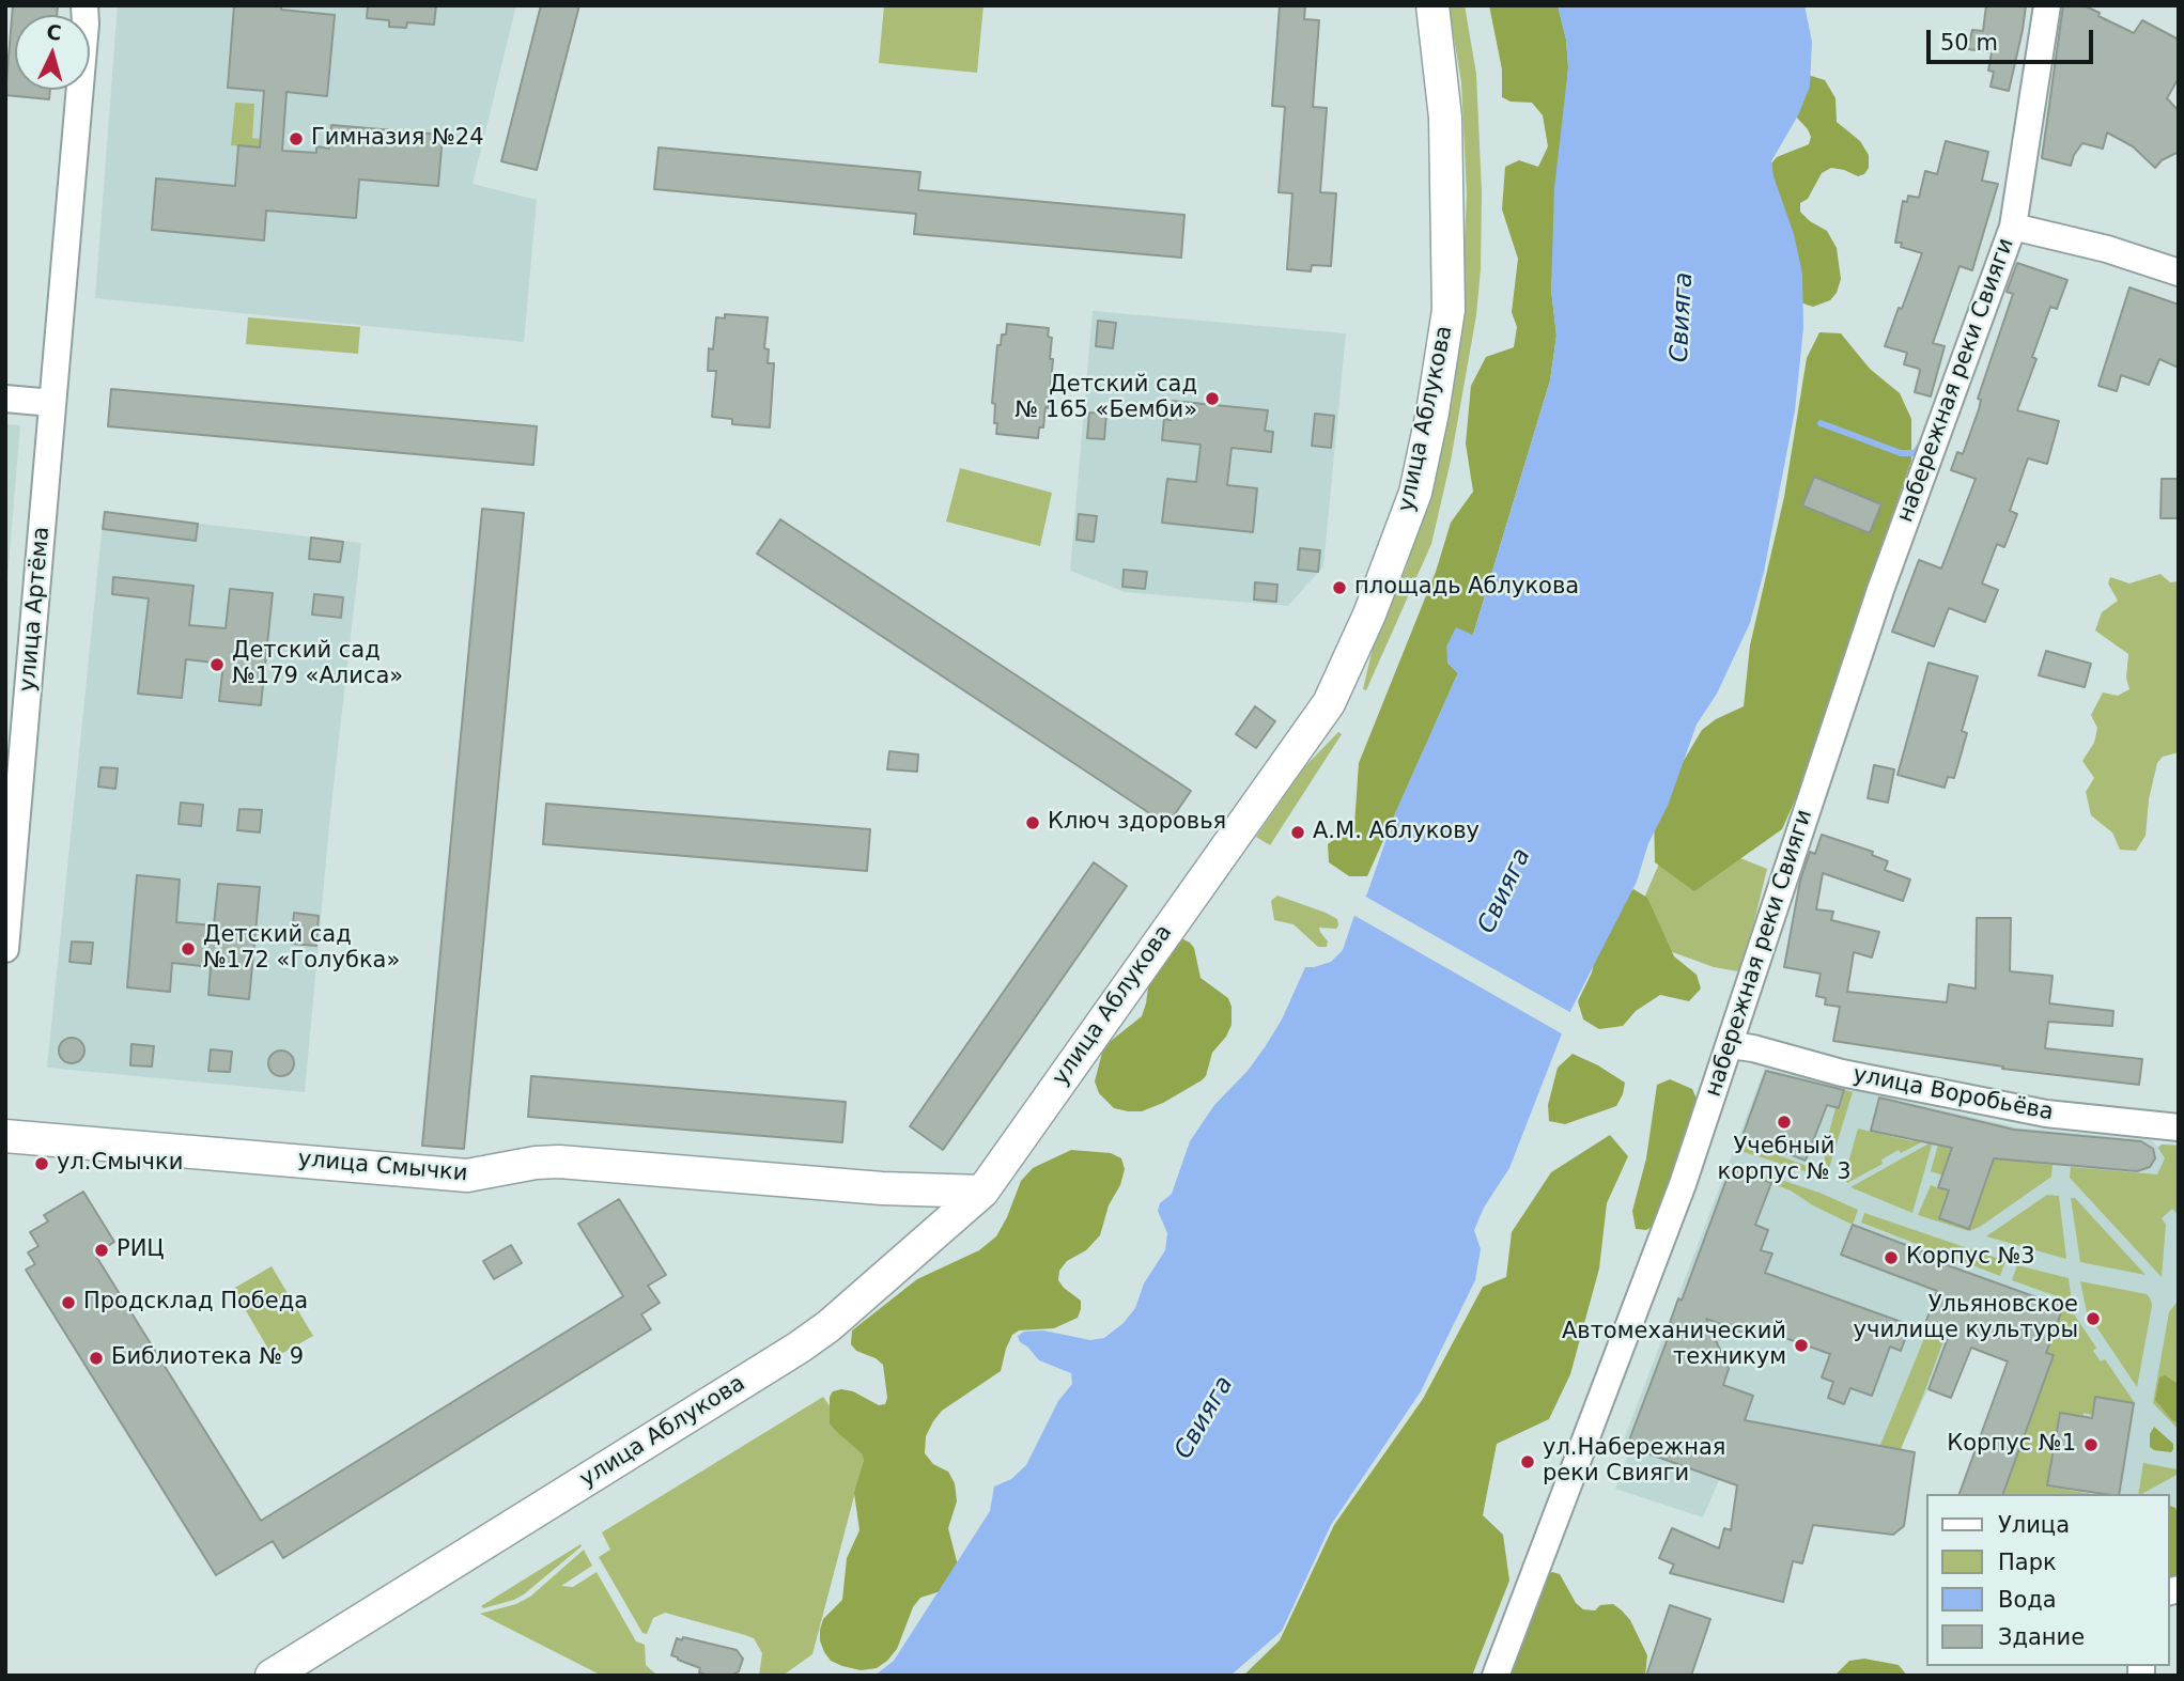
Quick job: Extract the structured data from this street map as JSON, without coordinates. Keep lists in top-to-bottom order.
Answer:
{
  "streets": {
    "street": [
      "набережная реки Свияги",
      "улица Аблукова",
      "улица Артёма",
      "улица Воробьёва",
      "улица Смычки"
    ]
  },
  "crossings": [
    ["набережная реки Свияги", "улица Воробьёва"],
    ["улица Аблукова", "улица Смычки"]
  ],
  "water": ["Свияга"],
  "places": [
    "Гимназия №24",
    "Детский сад № 165 «Бемби»",
    "площадь Аблукова",
    "Детский сад №179 «Алиса»",
    "Ключ здоровья",
    "А.М. Аблукову",
    "Детский сад №172 «Голубка»",
    "Учебный корпус № 3",
    "ул.Смычки",
    "РИЦ",
    "Корпус №3",
    "Продсклад Победа",
    "Ульяновское училище культуры",
    "Автомеханический техникум",
    "Библиотека № 9",
    "Корпус №1",
    "ул.Набережная реки Свияги"
  ],
  "legend": [
    "Улица",
    "Парк",
    "Вода",
    "Здание"
  ],
  "scale_bar": "50 m",
  "north": "top"
}
